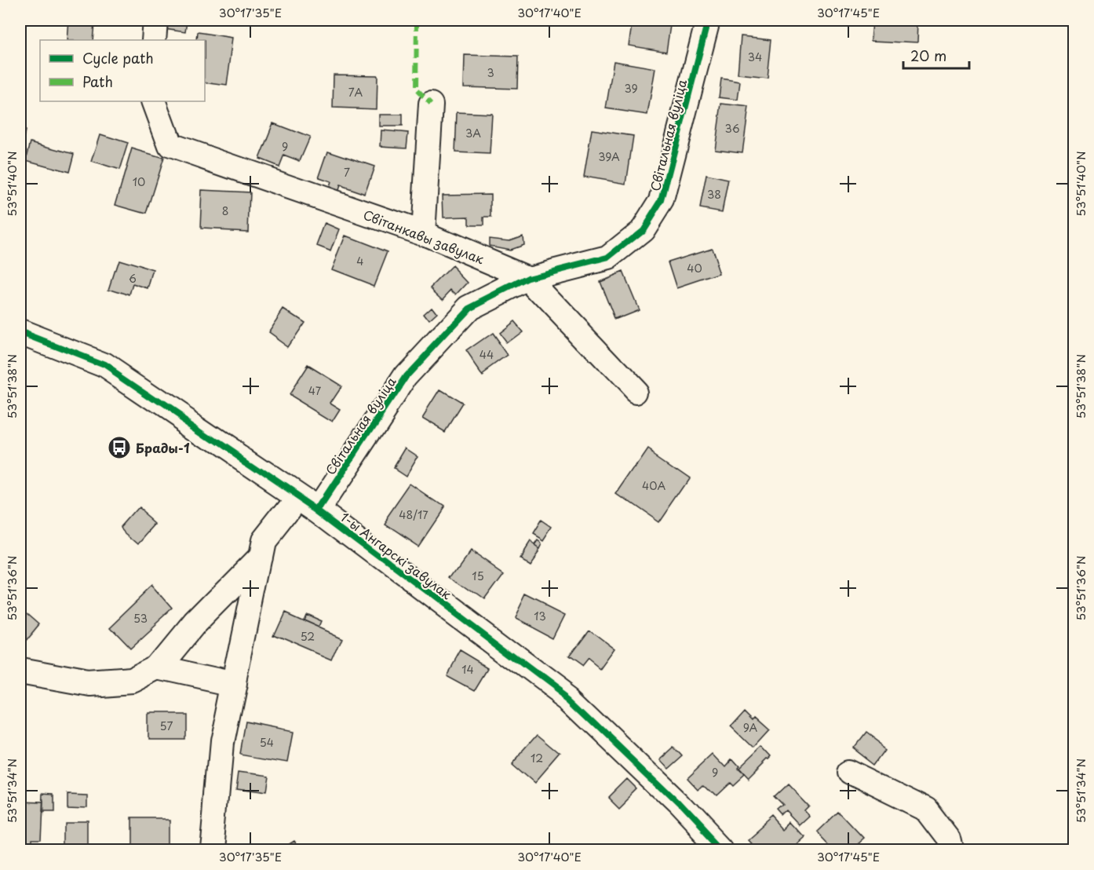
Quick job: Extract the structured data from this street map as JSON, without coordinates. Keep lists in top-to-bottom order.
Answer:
{
  "streets": {
    "street": ["Світальная вуліца", "Світанкавы завулак", "1-ы Ангарскі завулак"]
  },
  "crossings": [
    ["Світальная вуліца", "Світанкавы завулак"],
    ["Світальная вуліца", "1-ы Ангарскі завулак"]
  ],
  "places": {
    "bus stop": ["Брады-1"]
  },
  "house_numbers": [
    "34",
    "3",
    "39",
    "7А",
    "36",
    "3А",
    "9",
    "39А",
    "7",
    "10",
    "38",
    "8",
    "4",
    "40",
    "6",
    "44",
    "47",
    "40А",
    "48/17",
    "15",
    "13",
    "53",
    "52",
    "14",
    "57",
    "9А",
    "54",
    "12",
    "9"
  ],
  "legend": ["Cycle path", "Path"],
  "scale_bar": "20 m",
  "coordinates": [
    "30°17'35\"E",
    "30°17'40\"E",
    "30°17'45\"E",
    "53°51'40\"N",
    "53°51'38\"N",
    "53°51'36\"N",
    "53°51'34\"N"
  ]
}
